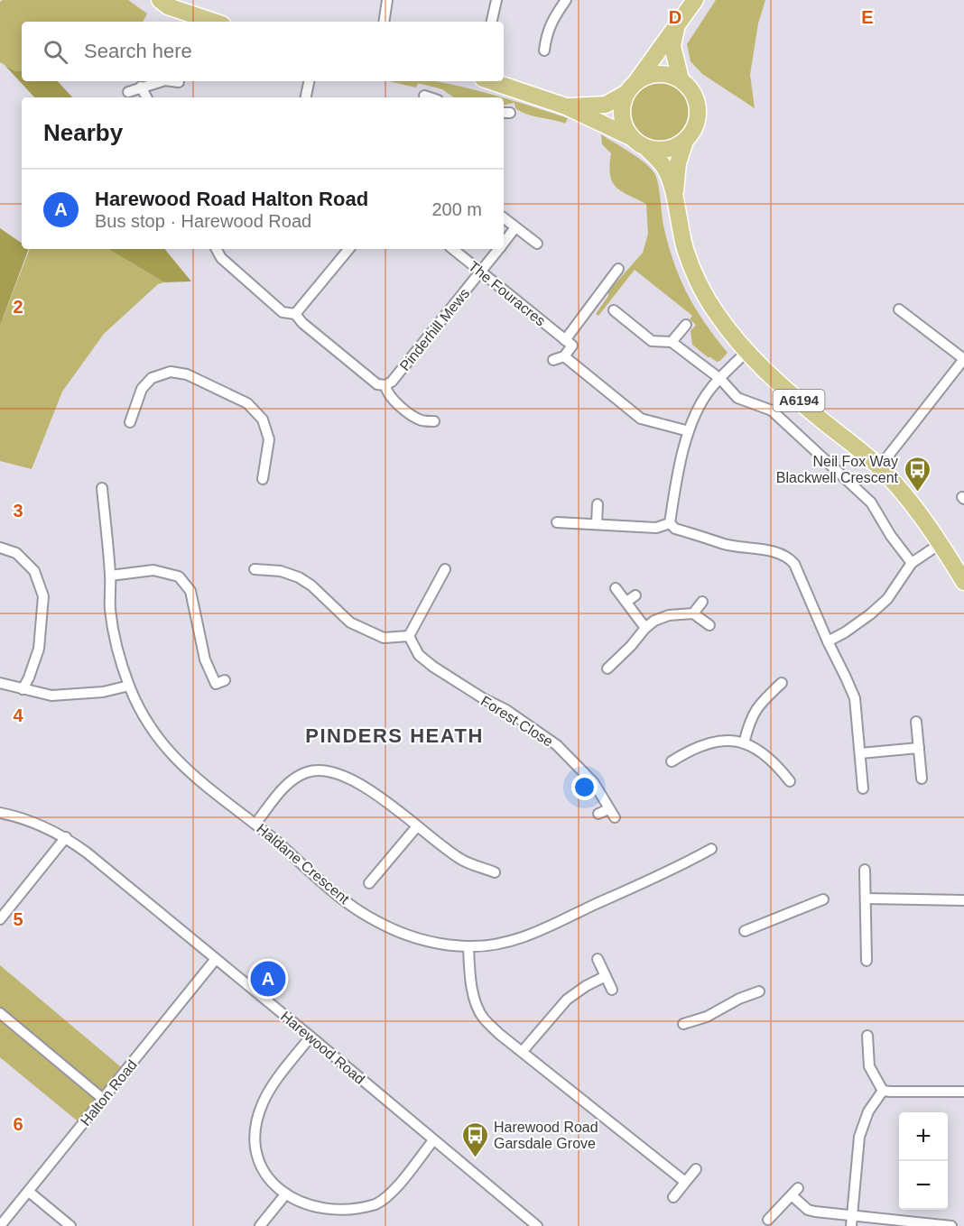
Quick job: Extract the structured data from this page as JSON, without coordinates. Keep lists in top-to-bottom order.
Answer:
{
  "streets": {
    "main road": ["A6194"],
    "street": [
      "The Fouracres",
      "Pinderhill Mews",
      "Forest Close",
      "Haldane Crescent",
      "Harewood Road",
      "Halton Road"
    ]
  },
  "crossings": [
    ["The Fouracres", "Pinderhill Mews"],
    ["Harewood Road", "Halton Road"]
  ],
  "districts": ["PINDERS HEATH"],
  "places": {
    "bus stop": ["Neil Fox Way Blackwell Crescent", "Harewood Road Garsdale Grove"]
  },
  "page": {
    "search": "Search here",
    "heading": "Nearby",
    "list": [
      {
        "mark": "A",
        "name": "Harewood Road Halton Road",
        "note": "Bus stop · Harewood Road",
        "value": "200 m"
      }
    ],
    "pins": "A",
    "map_buttons": ["+", "−"]
  },
  "grid": {
    "columns": ["D", "E"],
    "rows": [
      "2",
      "3",
      "4",
      "5",
      "6"
    ]
  }
}
